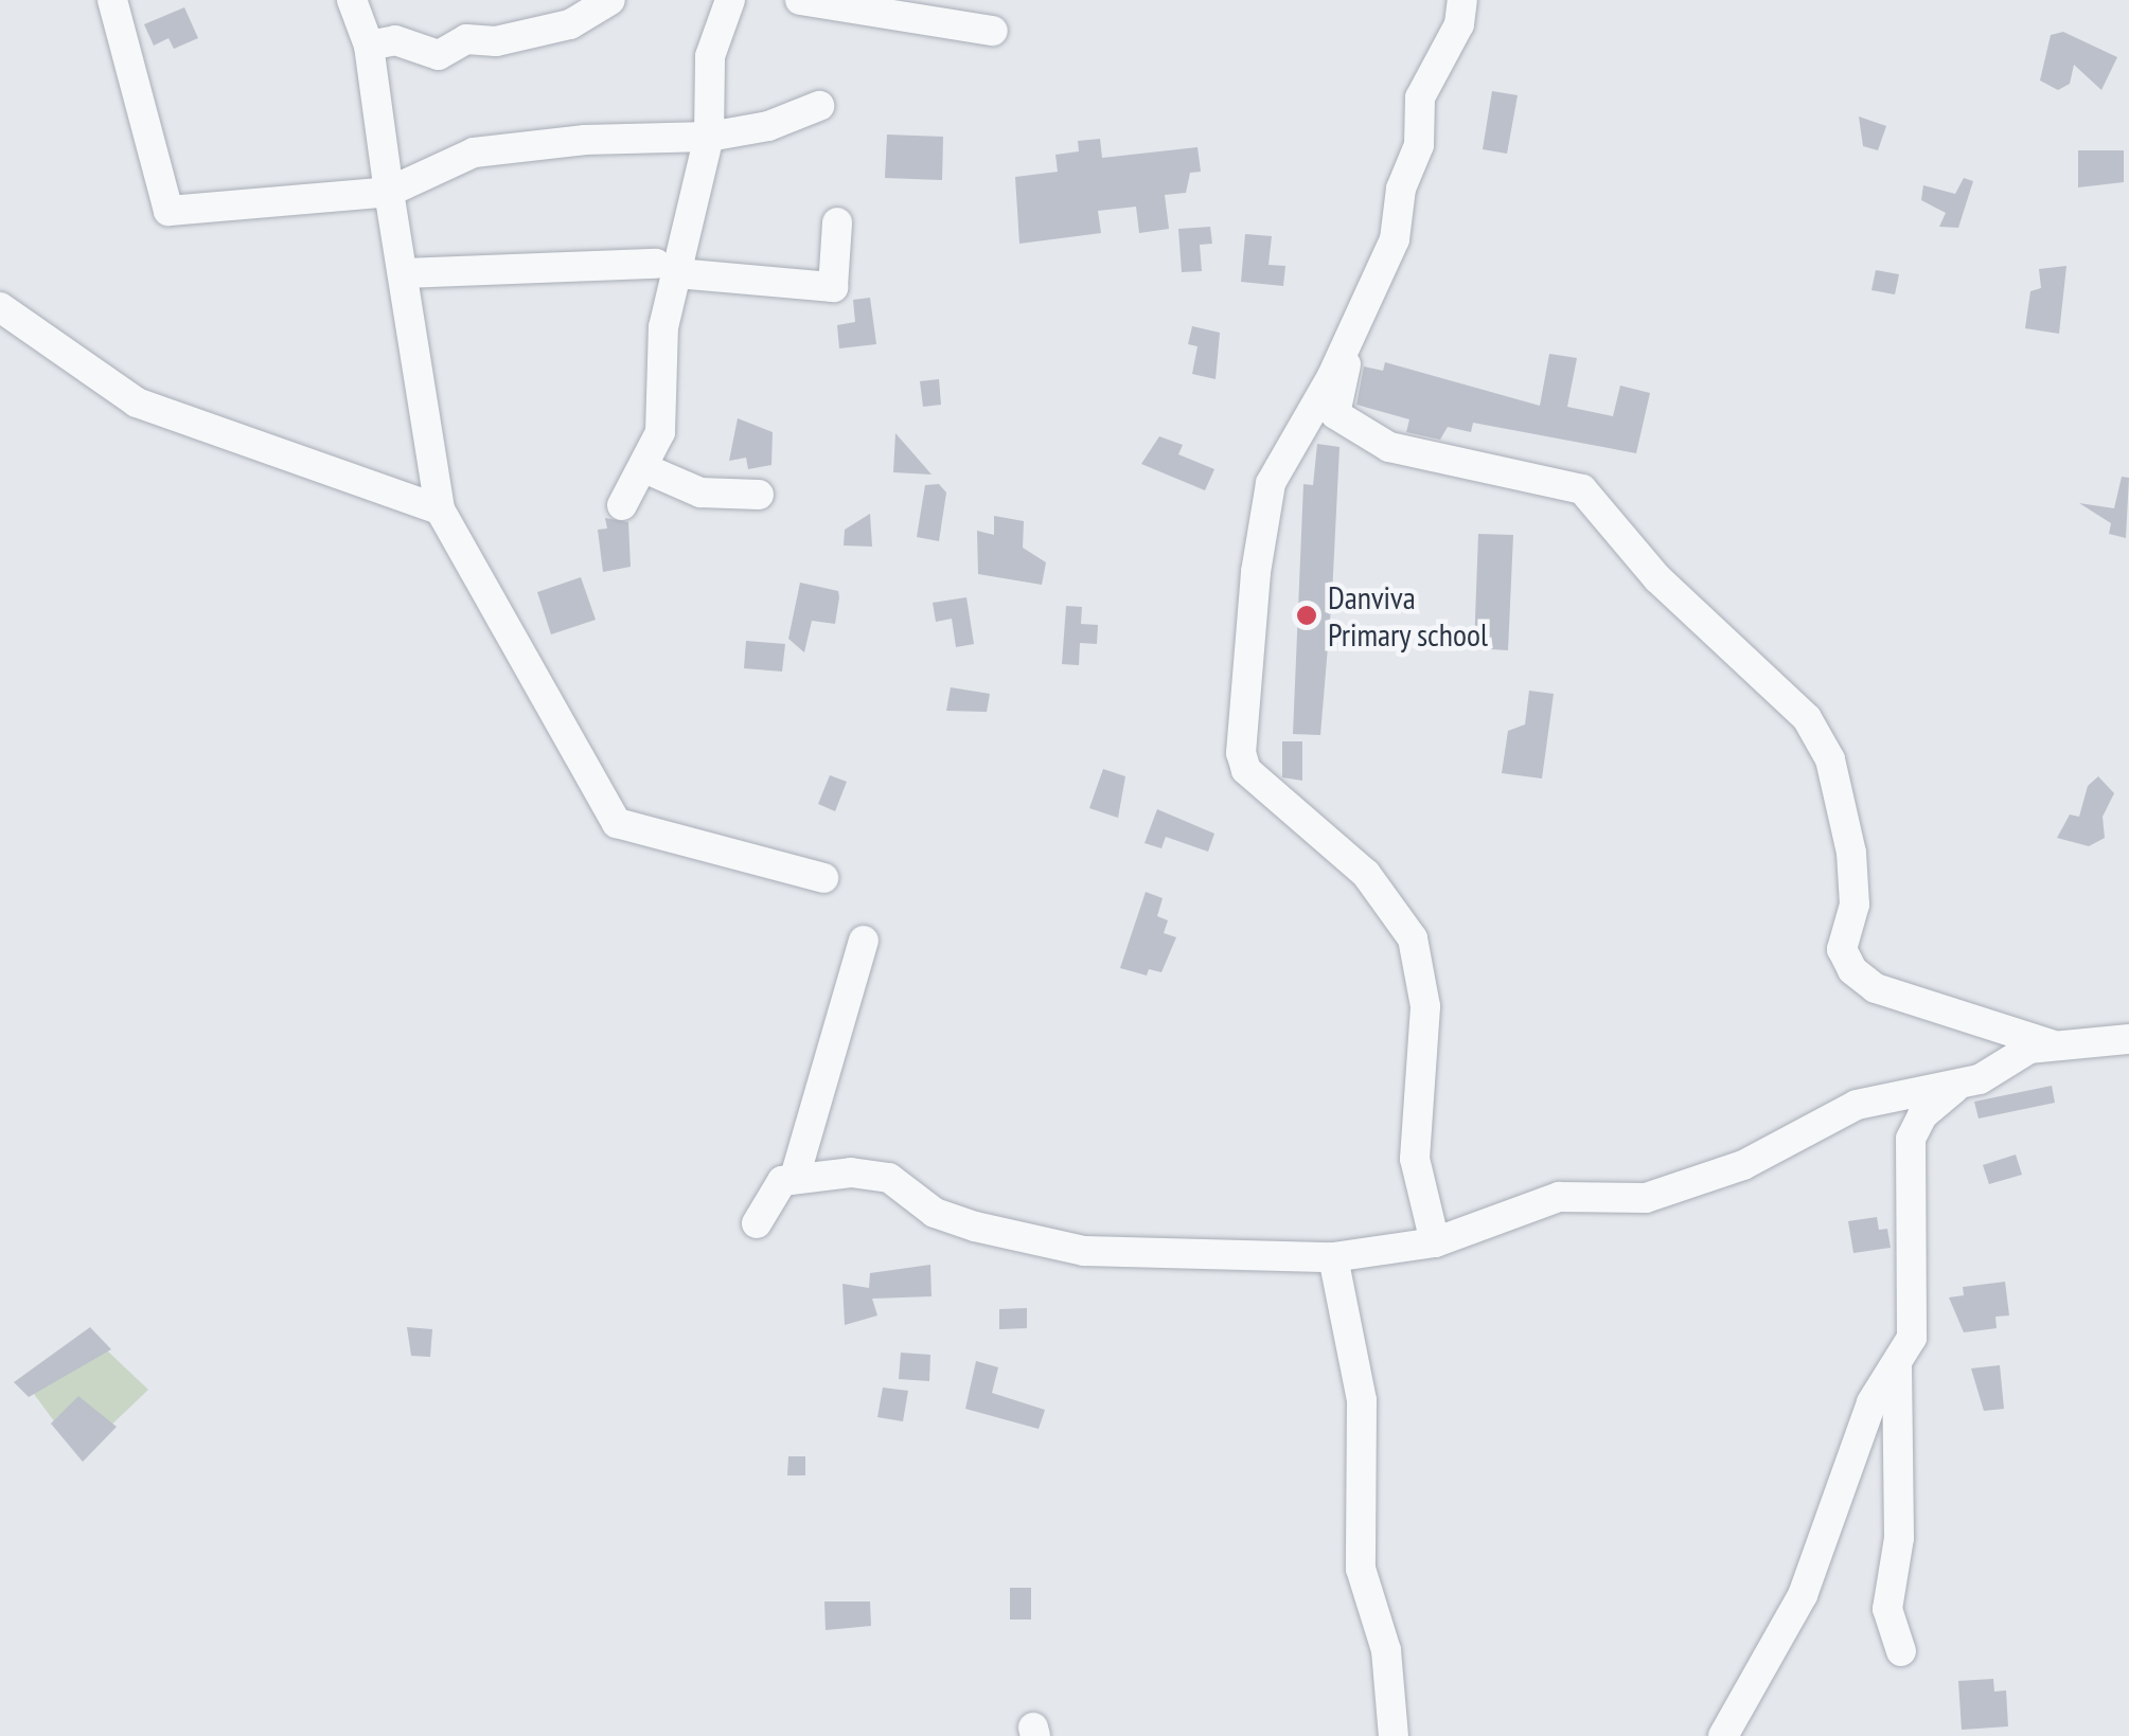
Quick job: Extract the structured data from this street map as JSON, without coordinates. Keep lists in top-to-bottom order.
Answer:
{
  "places": ["Danviva Primary school"]
}
